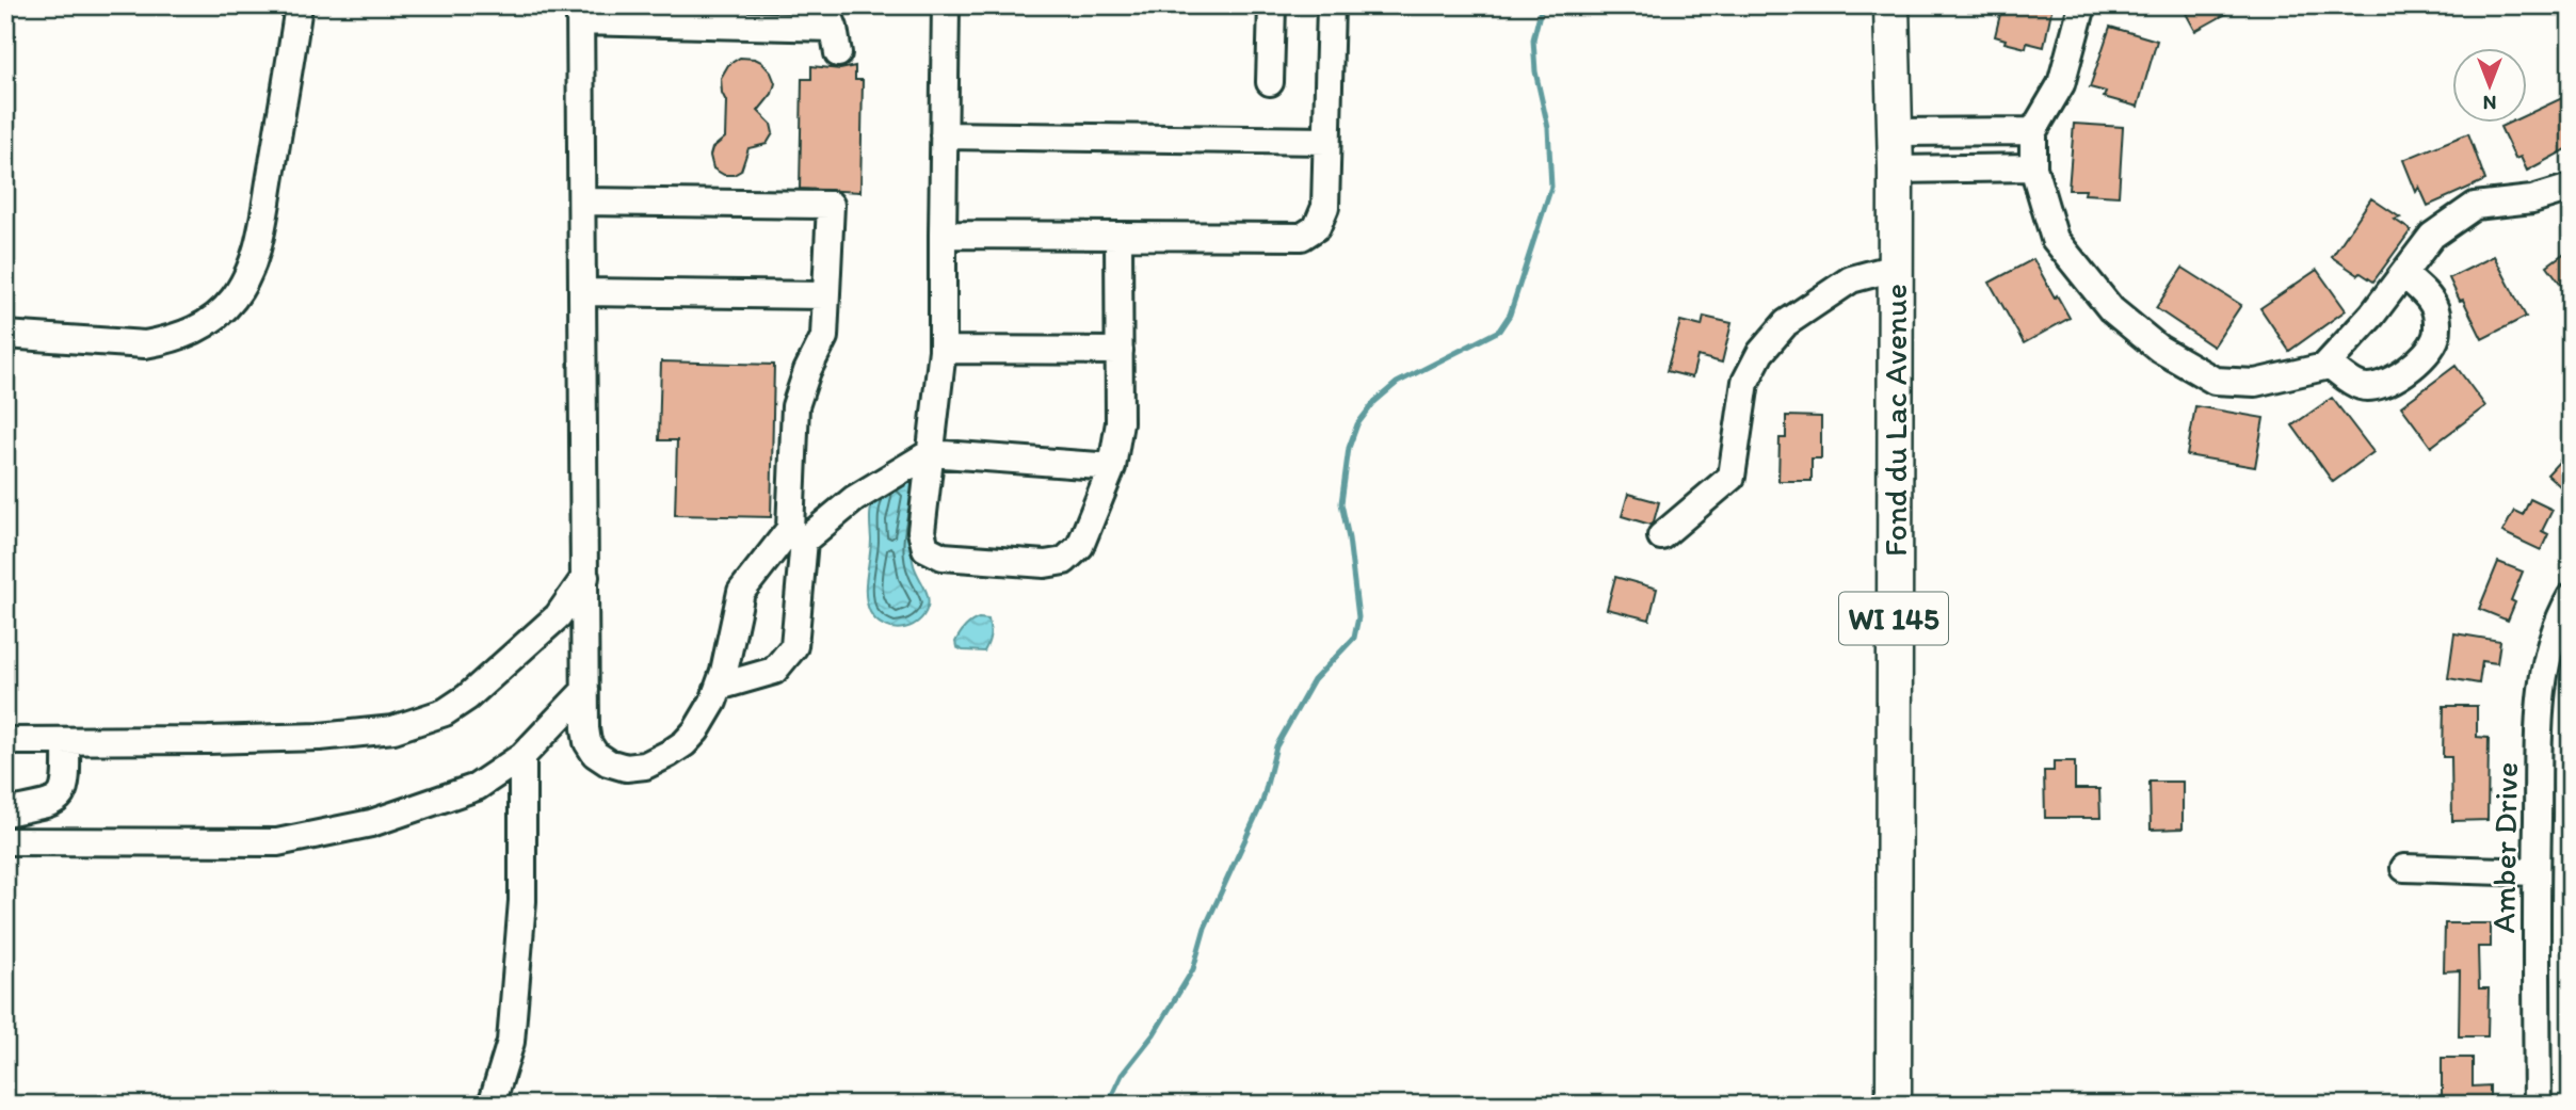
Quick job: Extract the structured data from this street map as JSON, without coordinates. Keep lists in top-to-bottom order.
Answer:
{
  "streets": {
    "main road": ["Fond du Lac Avenue", "WI 145"],
    "street": ["Amber Drive"]
  },
  "north": "bottom"
}
